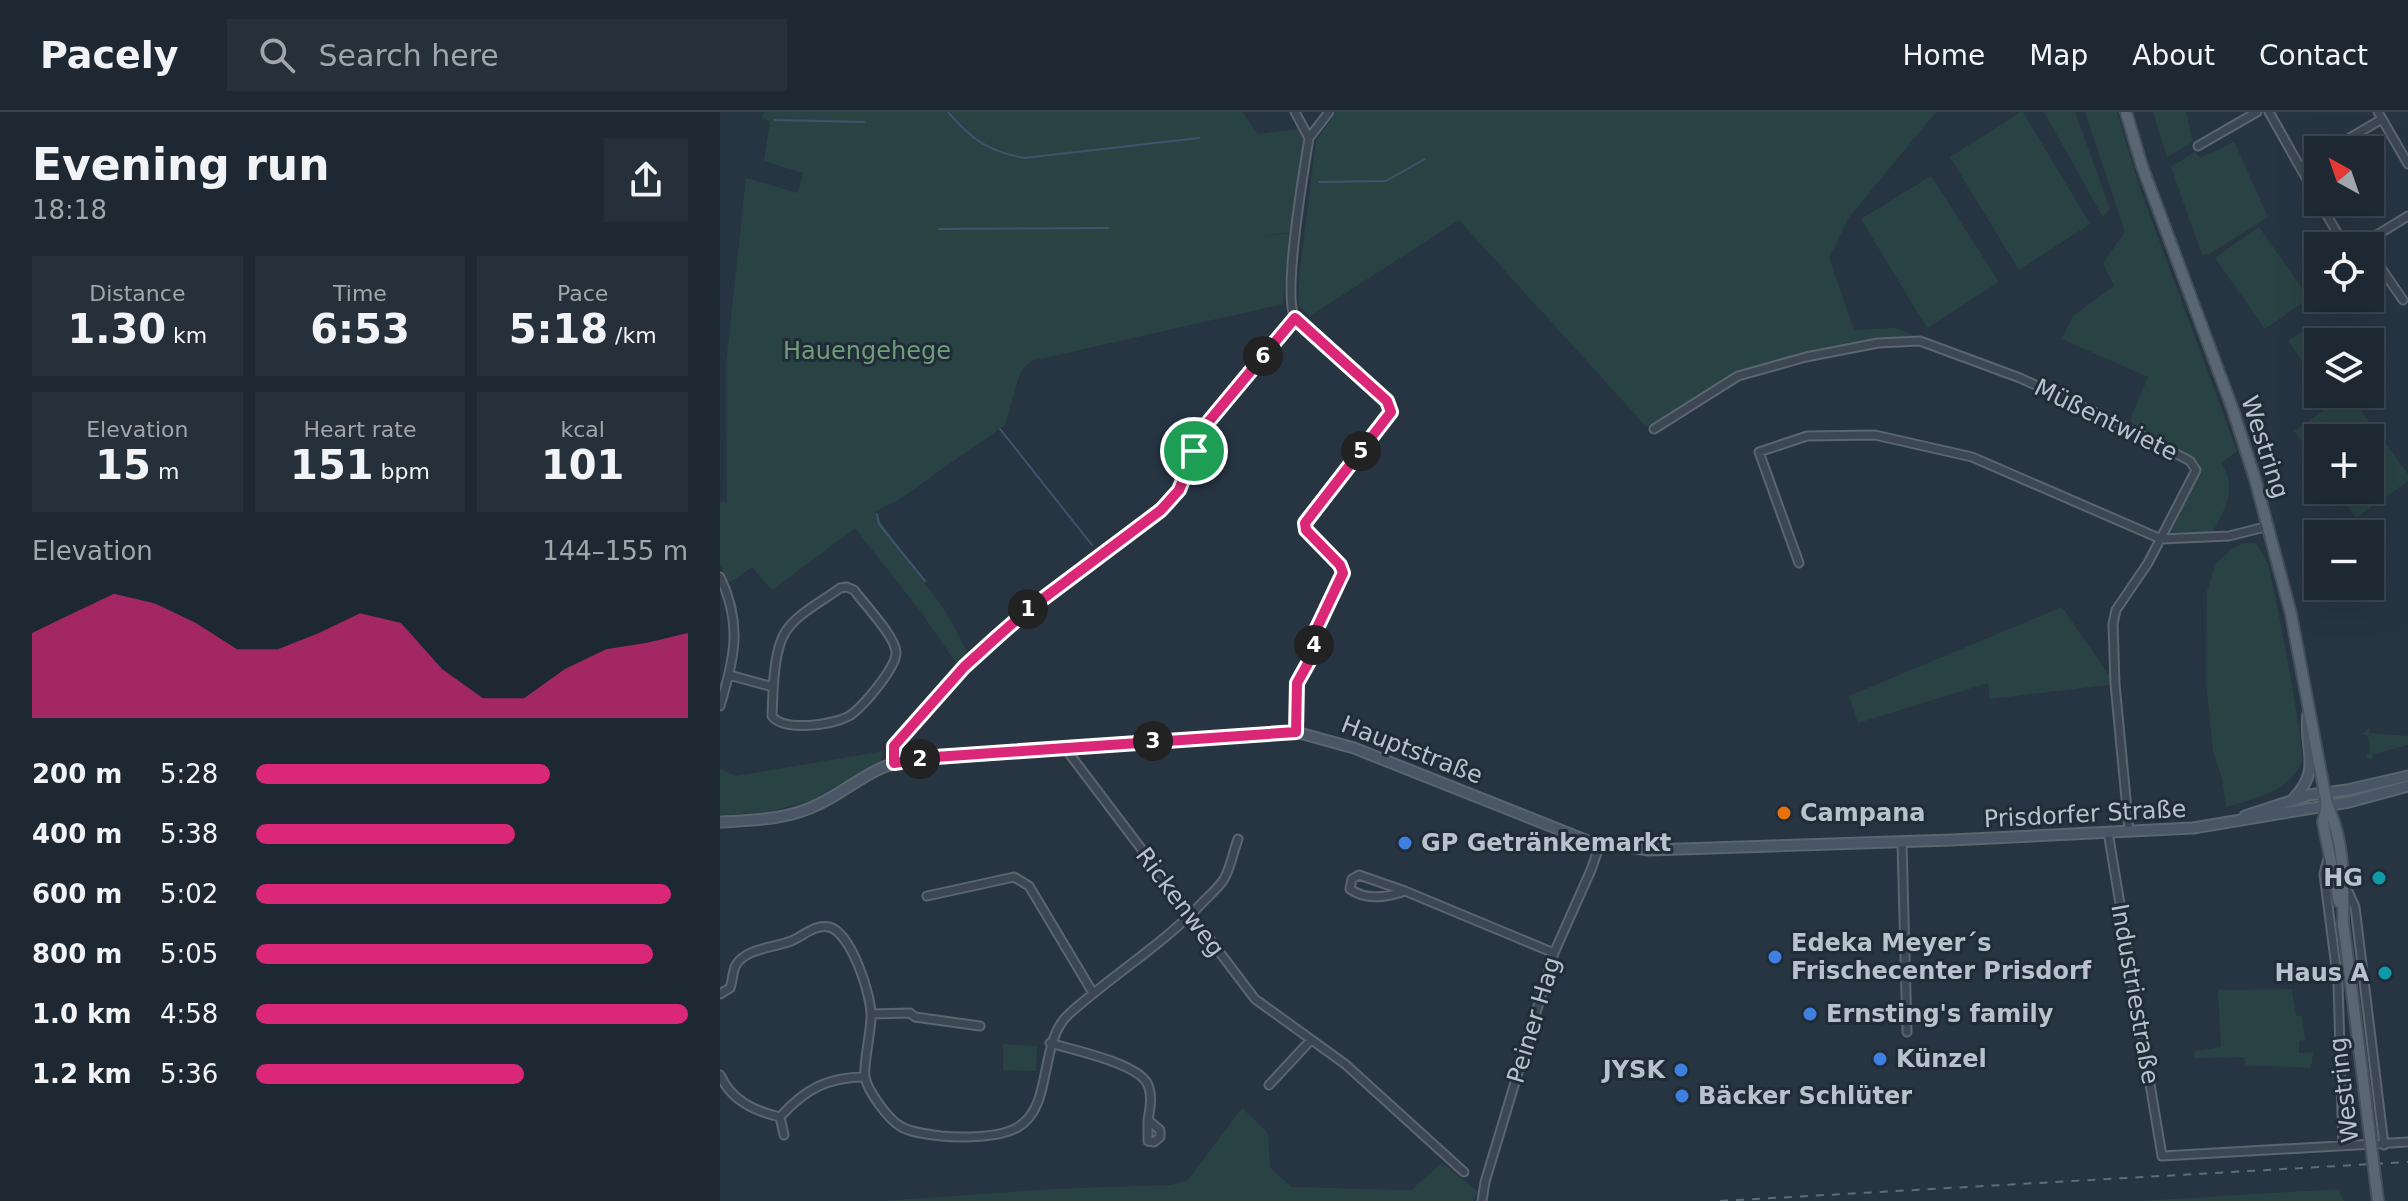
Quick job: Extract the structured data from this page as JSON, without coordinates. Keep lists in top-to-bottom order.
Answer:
{
  "streets": {
    "main road": ["Westring", "Hauptstraße", "Prisdorfer Straße"],
    "street": [
      "Müßentwiete",
      "Rickenweg",
      "Industriestraße",
      "Peiner Hag"
    ]
  },
  "crossings": [
    ["Müßentwiete", "Prisdorfer Straße"],
    ["Westring", "Prisdorfer Straße"],
    ["Hauptstraße", "Prisdorfer Straße"],
    ["Hauptstraße", "Rickenweg"],
    ["Hauptstraße", "Peiner Hag"],
    ["Prisdorfer Straße", "Industriestraße"]
  ],
  "parks": ["Hauengehege"],
  "places": [
    "Campana",
    "GP Getränkemarkt",
    "HG",
    "Edeka Meyer´s Frischecenter Prisdorf",
    "Haus A",
    "Ernsting's family",
    "Künzel",
    "JYSK",
    "Bäcker Schlüter"
  ],
  "north": "top left",
  "page": {
    "header": "Pacely",
    "search": "Search here",
    "nav": [
      "Home",
      "Map",
      "About",
      "Contact"
    ],
    "heading": ["Evening run", "18:18"],
    "map_buttons": ["+", "−"],
    "stats": [
      ["Distance", "1.30 km"],
      ["Time", "6:53"],
      ["Pace", "5:18 /km"],
      ["Elevation", "15 m"],
      ["Heart rate", "151 bpm"],
      ["kcal", "101"]
    ],
    "pins": [
      "6",
      "5",
      "1",
      "4",
      "3",
      "2"
    ],
    "chart": ["Elevation", "144–155 m"],
    "list": [
      {
        "name": "200 m",
        "note": "5:28"
      },
      {
        "name": "400 m",
        "note": "5:38"
      },
      {
        "name": "600 m",
        "note": "5:02"
      },
      {
        "name": "800 m",
        "note": "5:05"
      },
      {
        "name": "1.0 km",
        "note": "4:58"
      },
      {
        "name": "1.2 km",
        "note": "5:36"
      }
    ]
  }
}
